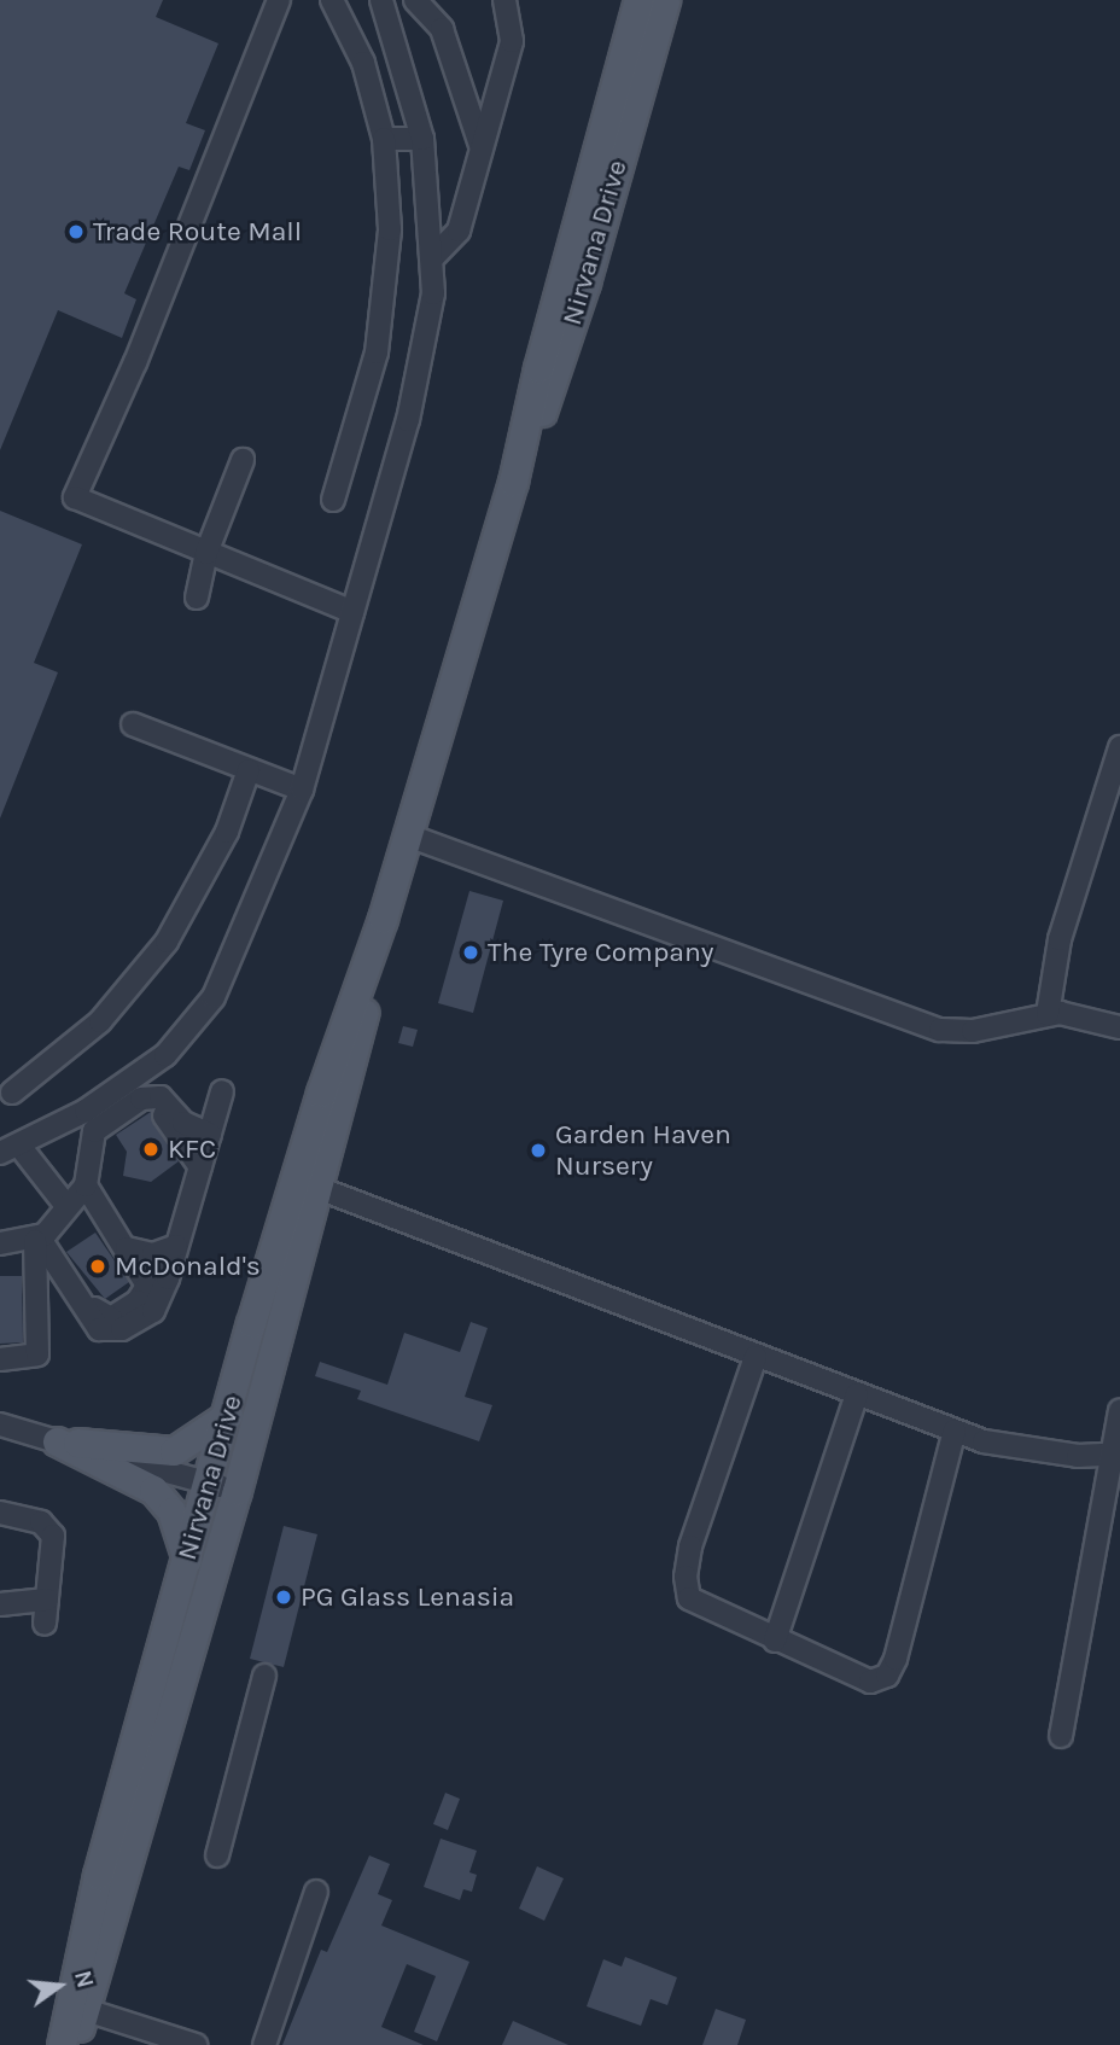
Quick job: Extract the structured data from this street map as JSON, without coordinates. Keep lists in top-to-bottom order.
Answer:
{
  "streets": {
    "main road": ["Nirvana Drive"]
  },
  "places": [
    "Trade Route Mall",
    "The Tyre Company",
    "KFC",
    "Garden Haven Nursery",
    "McDonald's",
    "PG Glass Lenasia"
  ],
  "north": "right"
}
